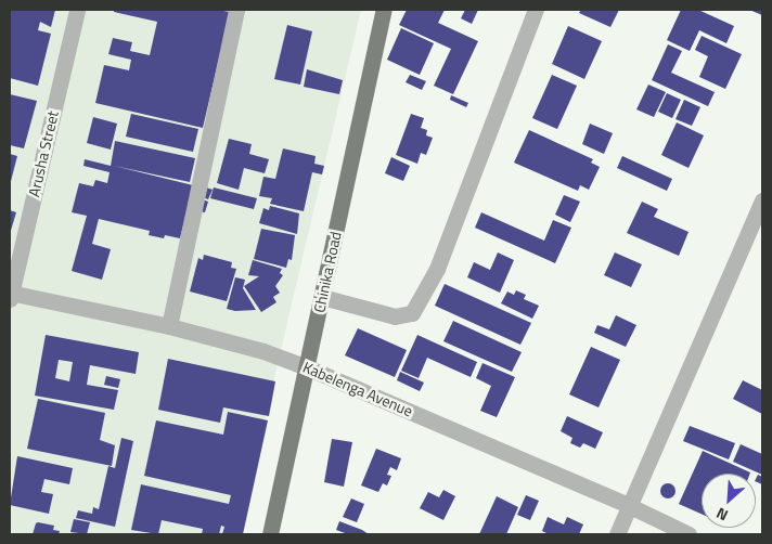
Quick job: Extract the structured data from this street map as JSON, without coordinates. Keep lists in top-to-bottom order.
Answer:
{
  "streets": {
    "main road": ["Chinika Road"],
    "street": ["Arusha Street", "Kabelenga Avenue"]
  },
  "crossings": [
    ["Arusha Street", "Kabelenga Avenue"],
    ["Chinika Road", "Kabelenga Avenue"]
  ],
  "north": "bottom left"
}
